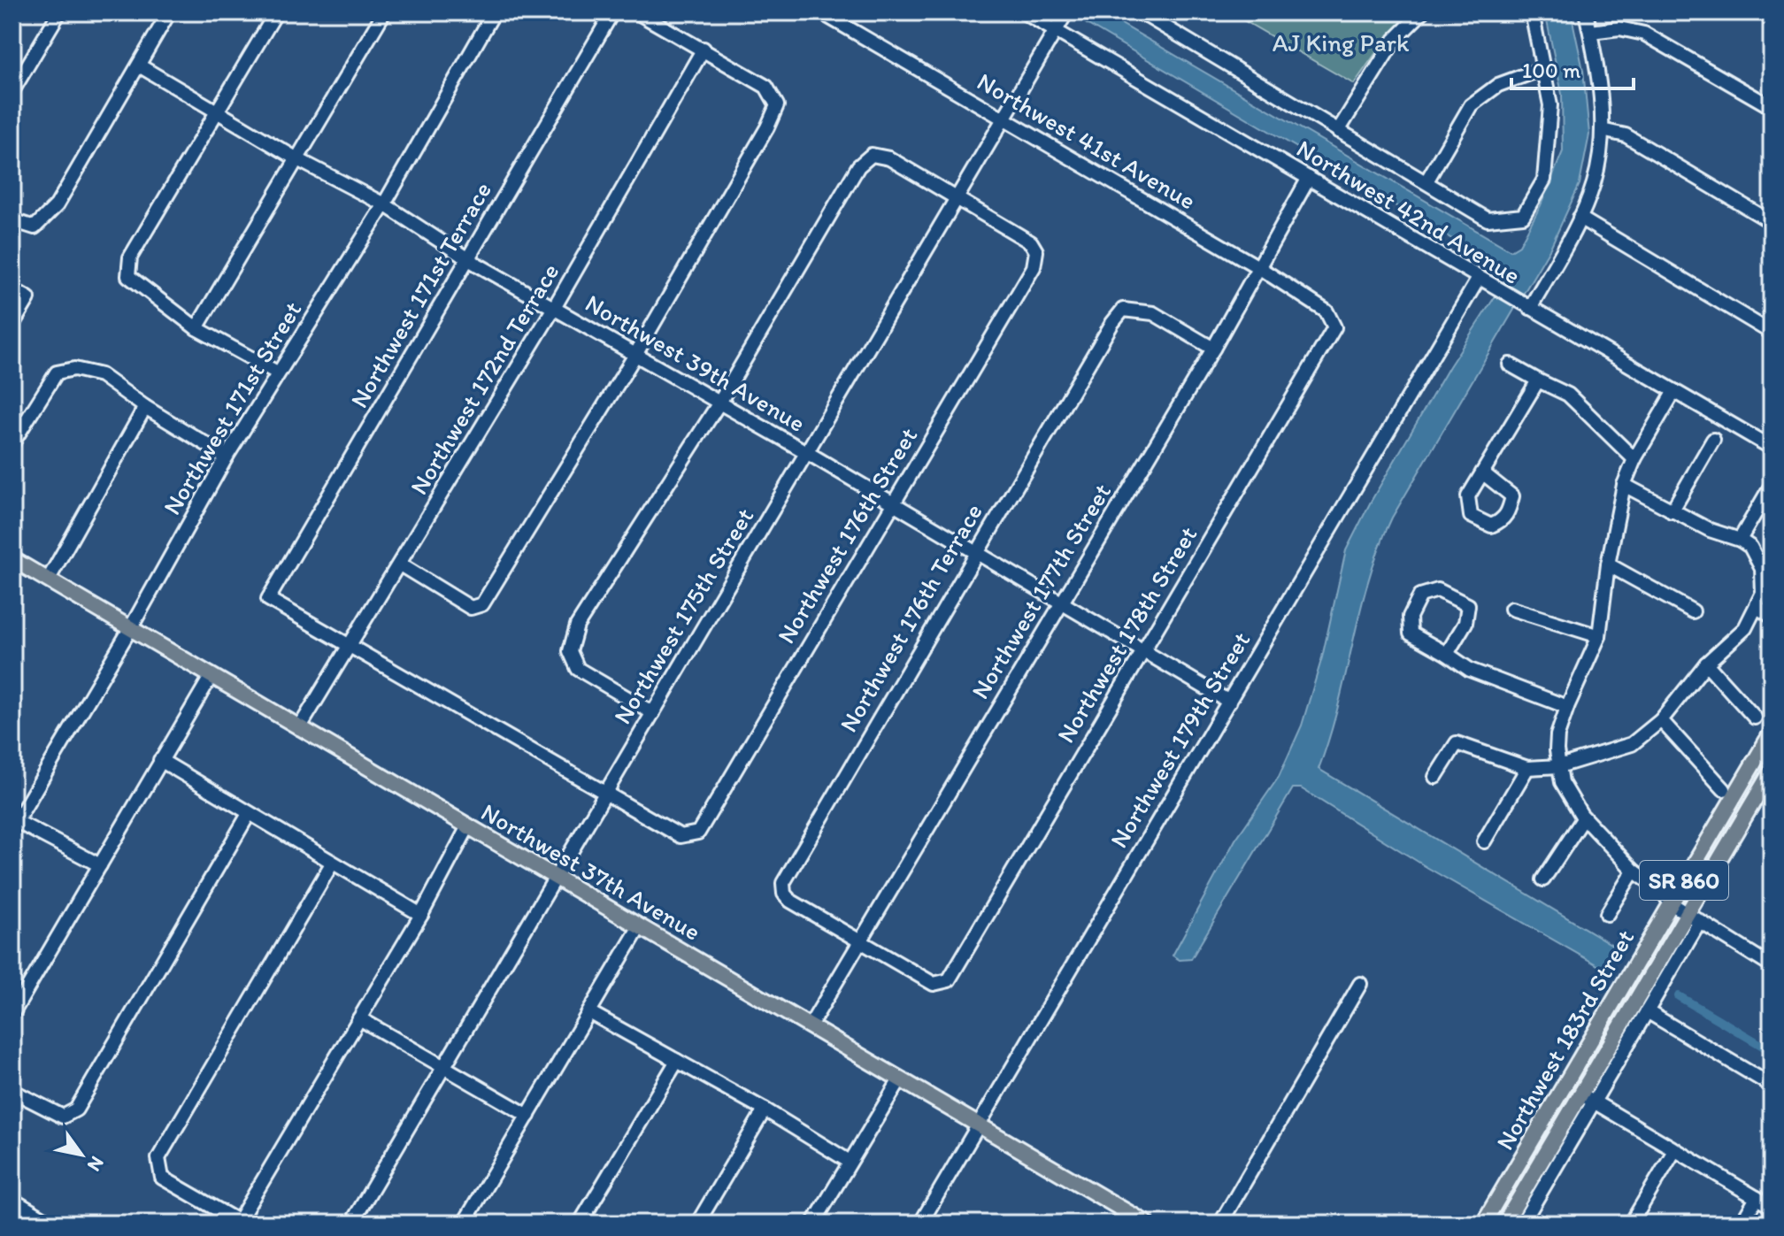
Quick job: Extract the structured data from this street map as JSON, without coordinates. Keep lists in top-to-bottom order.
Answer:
{
  "streets": {
    "main road": ["Northwest 37th Avenue", "SR 860", "Northwest 183rd Street"],
    "street": [
      "Northwest 41st Avenue",
      "Northwest 42nd Avenue",
      "Northwest 171st Terrace",
      "Northwest 39th Avenue",
      "Northwest 172nd Terrace",
      "Northwest 171st Street",
      "Northwest 176th Street",
      "Northwest 177th Street",
      "Northwest 175th Street",
      "Northwest 176th Terrace",
      "Northwest 178th Street",
      "Northwest 179th Street"
    ]
  },
  "crossings": [
    ["Northwest 41st Avenue", "Northwest 177th Street"],
    ["Northwest 41st Avenue", "Northwest 175th Street"],
    ["Northwest 41st Avenue", "Northwest 178th Street"],
    ["Northwest 42nd Avenue", "Northwest 177th Street"],
    ["Northwest 42nd Avenue", "Northwest 175th Street"],
    ["Northwest 42nd Avenue", "Northwest 179th Street"],
    ["Northwest 171st Terrace", "Northwest 39th Avenue"],
    ["Northwest 171st Terrace", "Northwest 172nd Terrace"],
    ["Northwest 39th Avenue", "Northwest 172nd Terrace"],
    ["Northwest 39th Avenue", "Northwest 171st Street"],
    ["Northwest 39th Avenue", "Northwest 176th Street"],
    ["Northwest 39th Avenue", "Northwest 177th Street"],
    ["Northwest 39th Avenue", "Northwest 175th Street"],
    ["Northwest 39th Avenue", "Northwest 176th Terrace"],
    ["Northwest 39th Avenue", "Northwest 178th Street"],
    ["Northwest 39th Avenue", "Northwest 179th Street"],
    ["Northwest 172nd Terrace", "Northwest 37th Avenue"],
    ["Northwest 171st Street", "Northwest 37th Avenue"],
    ["Northwest 176th Street", "Northwest 175th Street"],
    ["Northwest 177th Street", "Northwest 176th Terrace"],
    ["Northwest 177th Street", "Northwest 178th Street"],
    ["Northwest 177th Street", "Northwest 37th Avenue"],
    ["Northwest 175th Street", "Northwest 37th Avenue"],
    ["Northwest 176th Terrace", "Northwest 178th Street"],
    ["Northwest 179th Street", "Northwest 37th Avenue"]
  ],
  "parks": ["AJ King Park"],
  "scale_bar": "100 m",
  "north": "bottom right"
}
